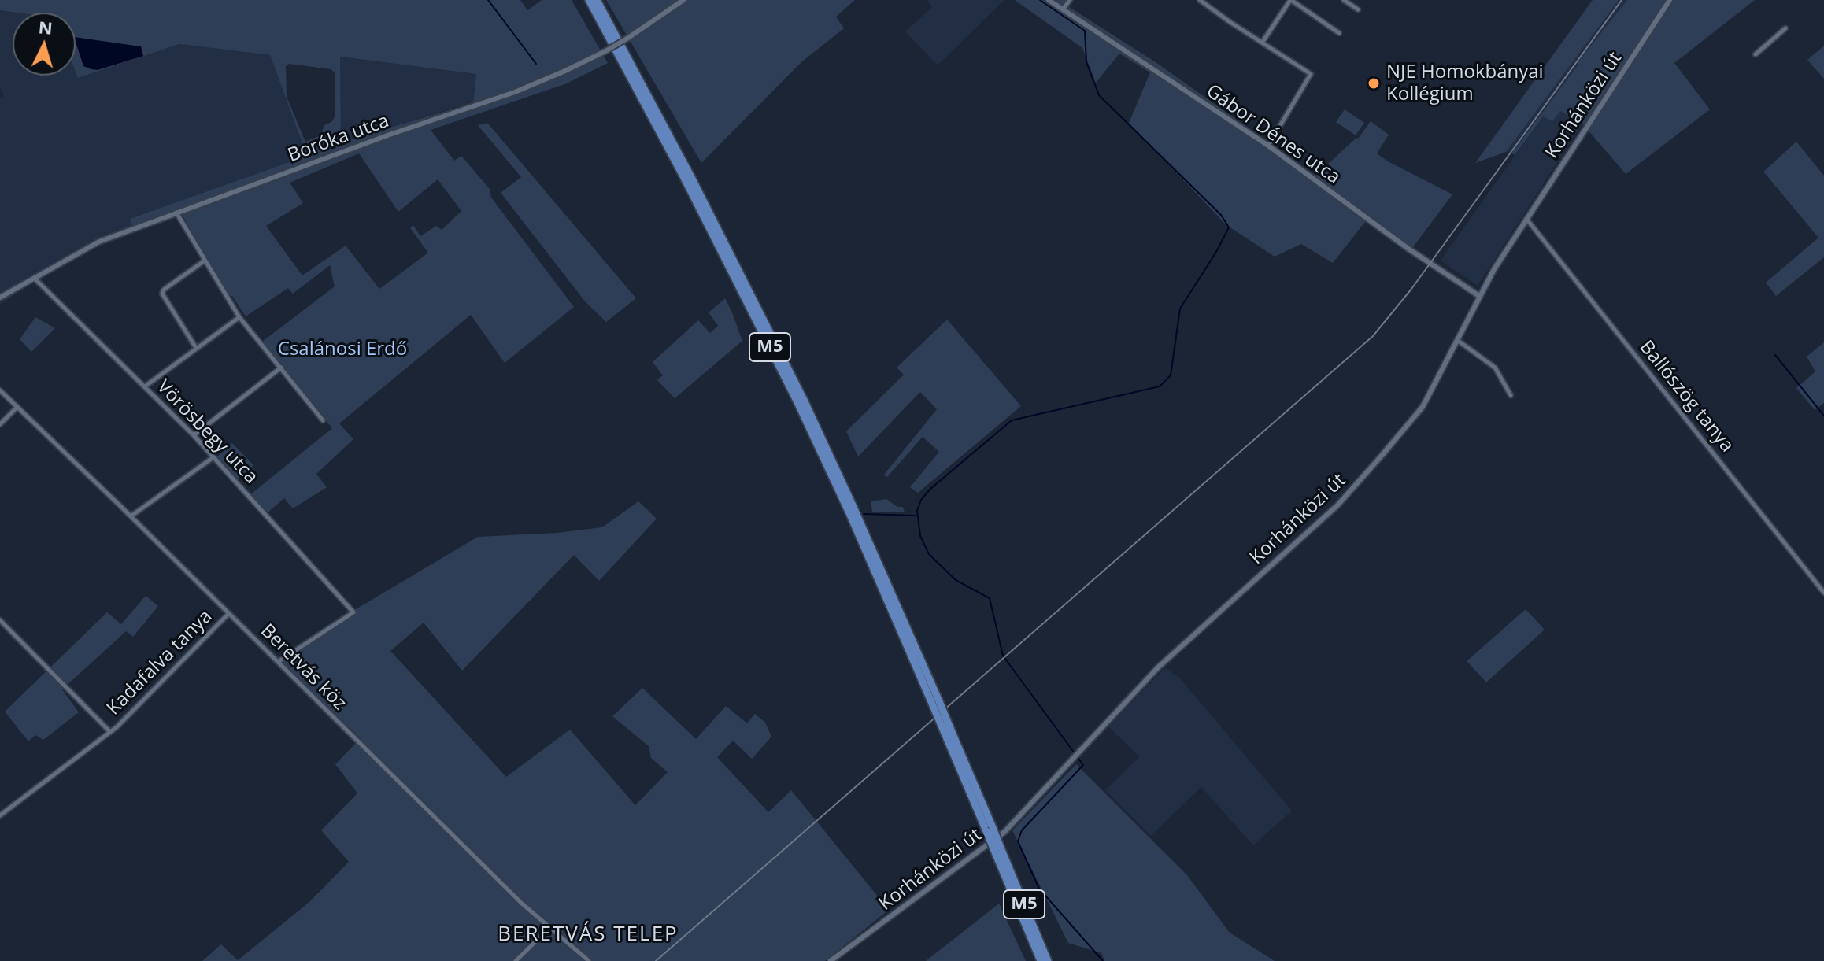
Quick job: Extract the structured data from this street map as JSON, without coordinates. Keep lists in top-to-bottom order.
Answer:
{
  "streets": {
    "highway": ["M5"],
    "street": [
      "Korhánközi út",
      "Gábor Dénes utca",
      "Boróka utca",
      "Ballószög tanya",
      "Vörösbegy utca",
      "Kadafalva tanya",
      "Beretvás köz"
    ]
  },
  "crossings": [
    ["Korhánközi út", "Gábor Dénes utca"],
    ["Korhánközi út", "Ballószög tanya"],
    ["Boróka utca", "Vörösbegy utca"],
    ["Vörösbegy utca", "Beretvás köz"],
    ["Kadafalva tanya", "Beretvás köz"]
  ],
  "districts": ["BERETVÁS TELEP"],
  "parks": ["Csalánosi Erdő"],
  "places": ["NJE Homokbányai Kollégium"],
  "north": "top"
}
